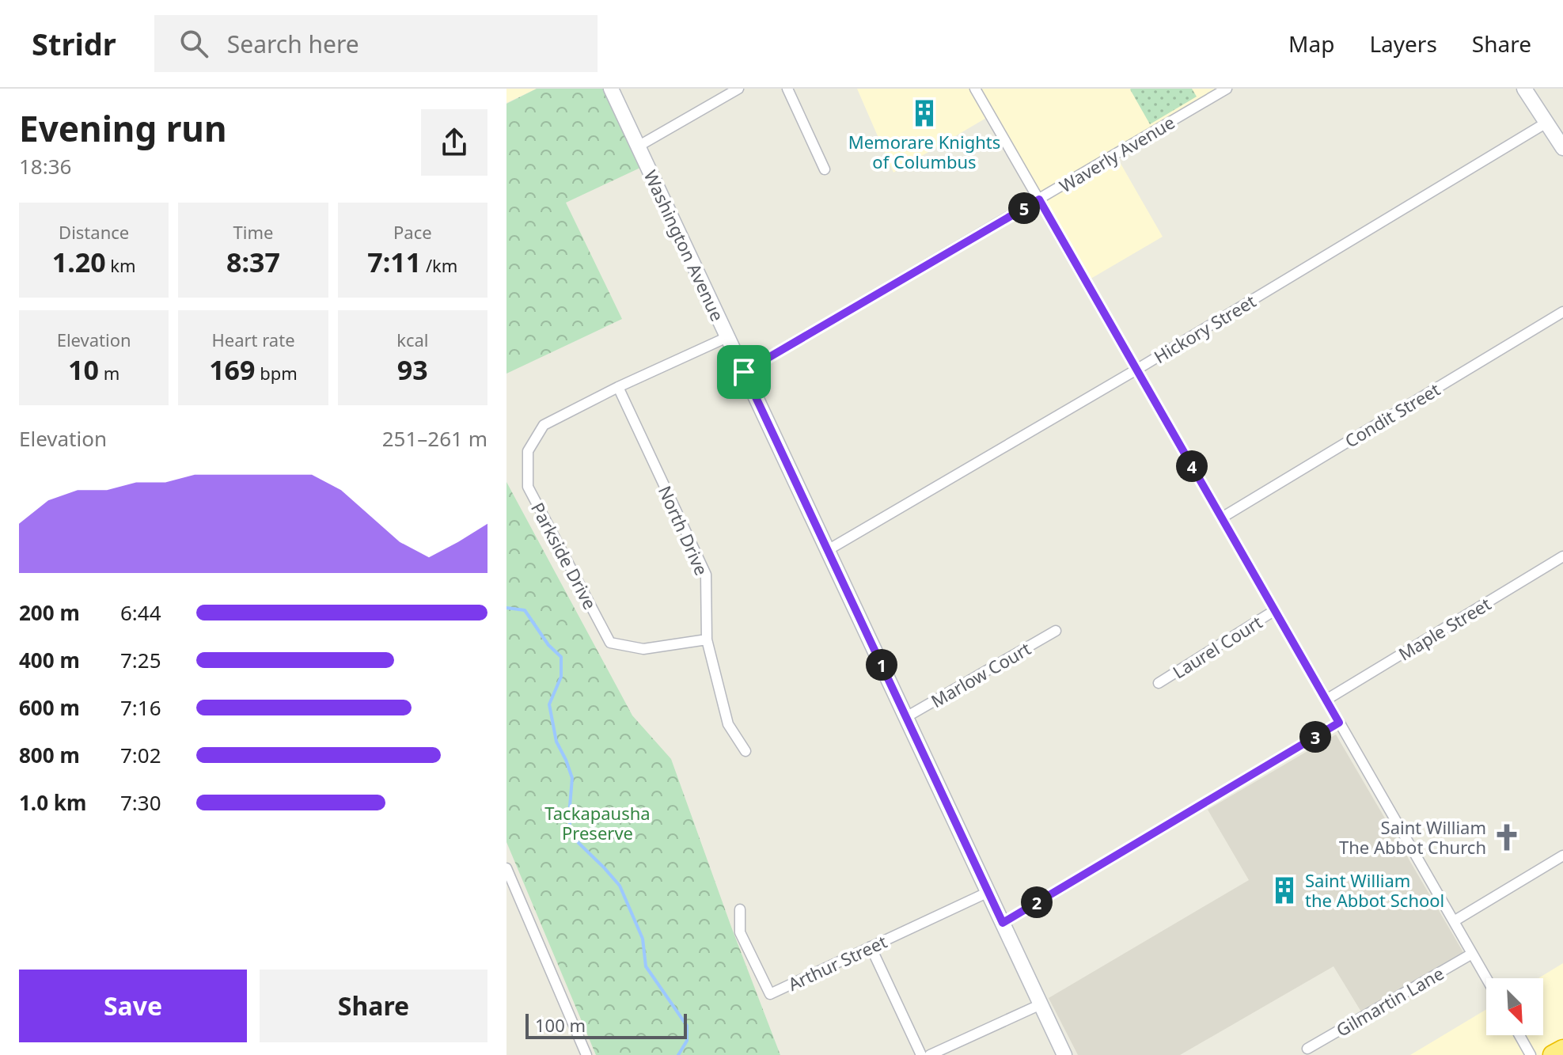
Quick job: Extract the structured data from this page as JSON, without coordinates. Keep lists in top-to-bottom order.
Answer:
{
  "streets": {
    "street": [
      "Waverly Avenue",
      "Washington Avenue",
      "Hickory Street",
      "Condit Street",
      "North Drive",
      "Parkside Drive",
      "Maple Street",
      "Laurel Court",
      "Marlow Court",
      "Arthur Street",
      "Gilmartin Lane"
    ]
  },
  "crossings": [
    ["Waverly Avenue", "Washington Avenue"],
    ["Washington Avenue", "Hickory Street"],
    ["Washington Avenue", "Parkside Drive"],
    ["Washington Avenue", "Marlow Court"],
    ["Washington Avenue", "Arthur Street"],
    ["North Drive", "Parkside Drive"]
  ],
  "parks": ["Tackapausha Preserve"],
  "places": {
    "building": ["Memorare Knights of Columbus", "Saint William the Abbot School"],
    "church": ["Saint William The Abbot Church"]
  },
  "scale_bar": "100 m",
  "north": "bottom right",
  "page": {
    "header": "Stridr",
    "search": "Search here",
    "nav": ["Map", "Layers", "Share"],
    "heading": ["Evening run", "18:36"],
    "pins": [
      "5",
      "4",
      "1",
      "3",
      "2"
    ],
    "stats": [
      ["Distance", "1.20 km"],
      ["Time", "8:37"],
      ["Pace", "7:11 /km"],
      ["Elevation", "10 m"],
      ["Heart rate", "169 bpm"],
      ["kcal", "93"]
    ],
    "chart": ["Elevation", "251–261 m"],
    "list": [
      {
        "name": "200 m",
        "note": "6:44"
      },
      {
        "name": "400 m",
        "note": "7:25"
      },
      {
        "name": "600 m",
        "note": "7:16"
      },
      {
        "name": "800 m",
        "note": "7:02"
      },
      {
        "name": "1.0 km",
        "note": "7:30"
      }
    ],
    "buttons": ["Save", "Share"],
    "scale": "100 m"
  }
}
